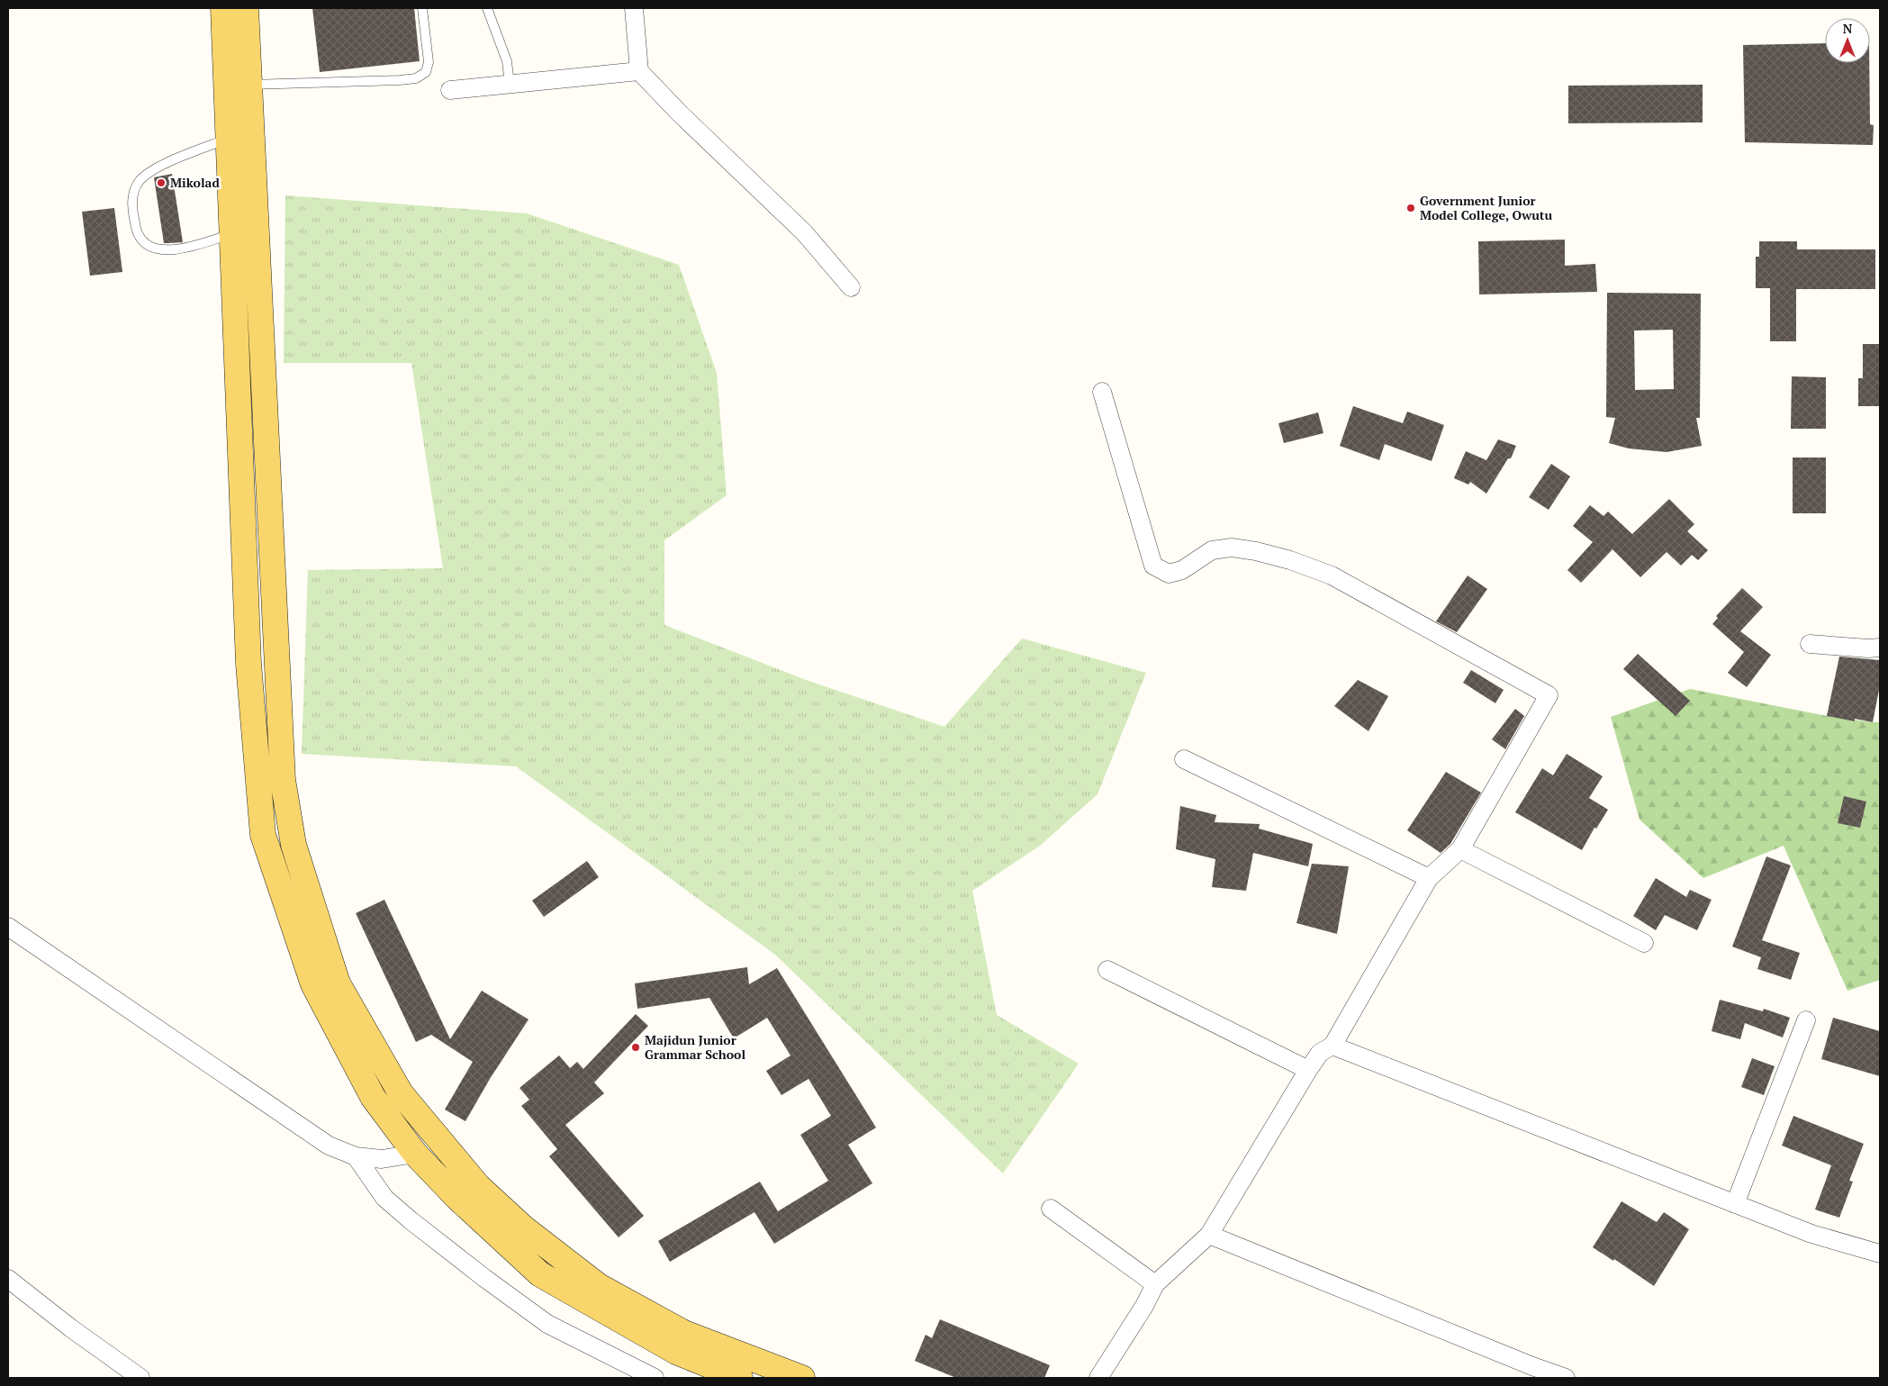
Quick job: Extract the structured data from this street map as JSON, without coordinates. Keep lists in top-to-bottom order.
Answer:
{
  "places": ["Mikolad", "Government Junior Model College, Owutu", "Majidun Junior Grammar School"],
  "north": "top"
}
